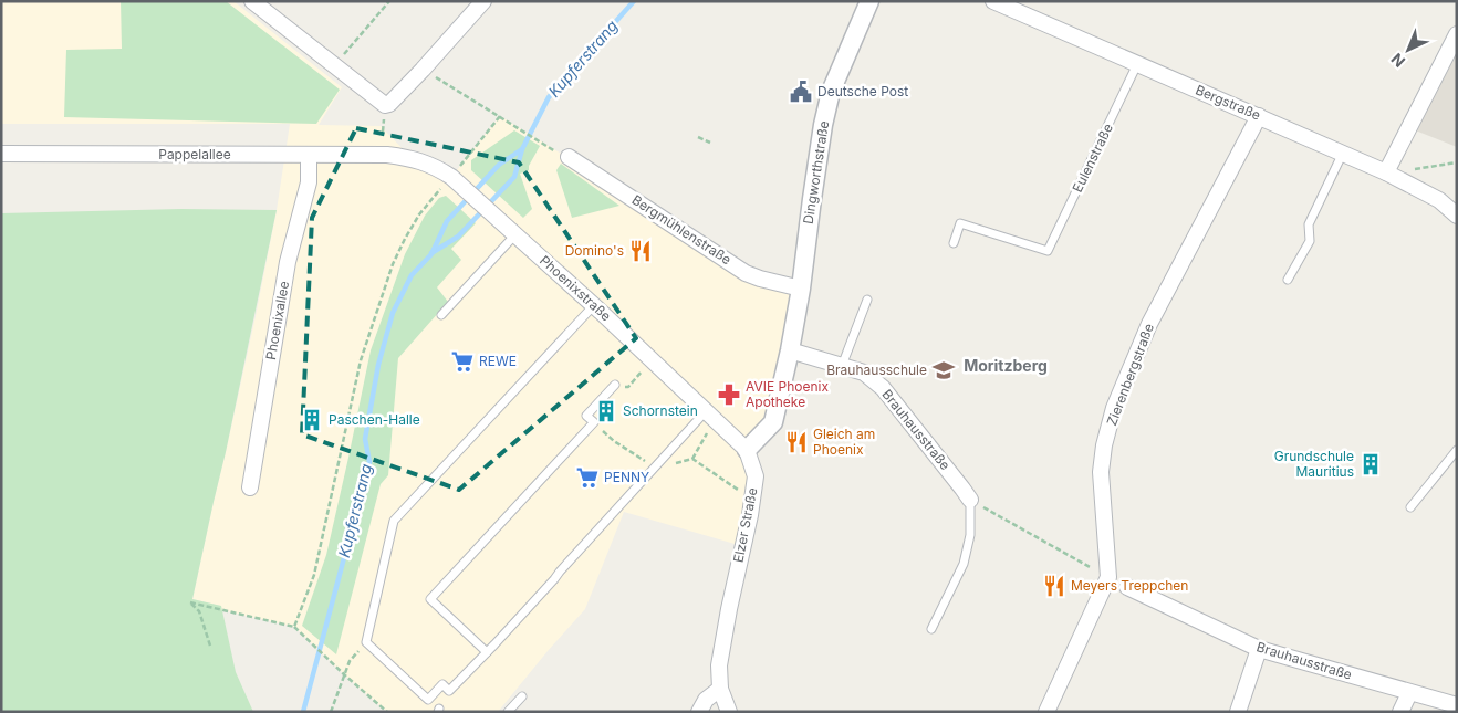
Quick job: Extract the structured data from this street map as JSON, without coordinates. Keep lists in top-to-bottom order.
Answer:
{
  "streets": {
    "street": [
      "Bergstraße",
      "Pappelallee",
      "Dingworthstraße",
      "Bergmühlenstraße",
      "Phoenixstraße",
      "Phoenixallee",
      "Zierenbergstraße",
      "Brauhausstraße",
      "Elzer Straße"
    ],
    "lane": ["Eulenstraße"]
  },
  "crossings": [
    ["Bergstraße", "Eulenstraße"],
    ["Bergstraße", "Zierenbergstraße"],
    ["Pappelallee", "Phoenixstraße"],
    ["Pappelallee", "Phoenixallee"],
    ["Dingworthstraße", "Bergmühlenstraße"],
    ["Dingworthstraße", "Brauhausstraße"],
    ["Phoenixstraße", "Elzer Straße"]
  ],
  "districts": ["Moritzberg"],
  "water": ["Kupferstrang"],
  "places": {
    "public building": ["Deutsche Post"],
    "restaurant": ["Domino's", "Gleich am Phoenix", "Meyers Treppchen"],
    "supermarket": ["REWE", "PENNY"],
    "school or university": ["Brauhausschule"],
    "pharmacy": ["AVIE Phoenix Apotheke"],
    "building": ["Schornstein", "Paschen-Halle", "Grundschule Mauritius"]
  },
  "north": "bottom left"
}
